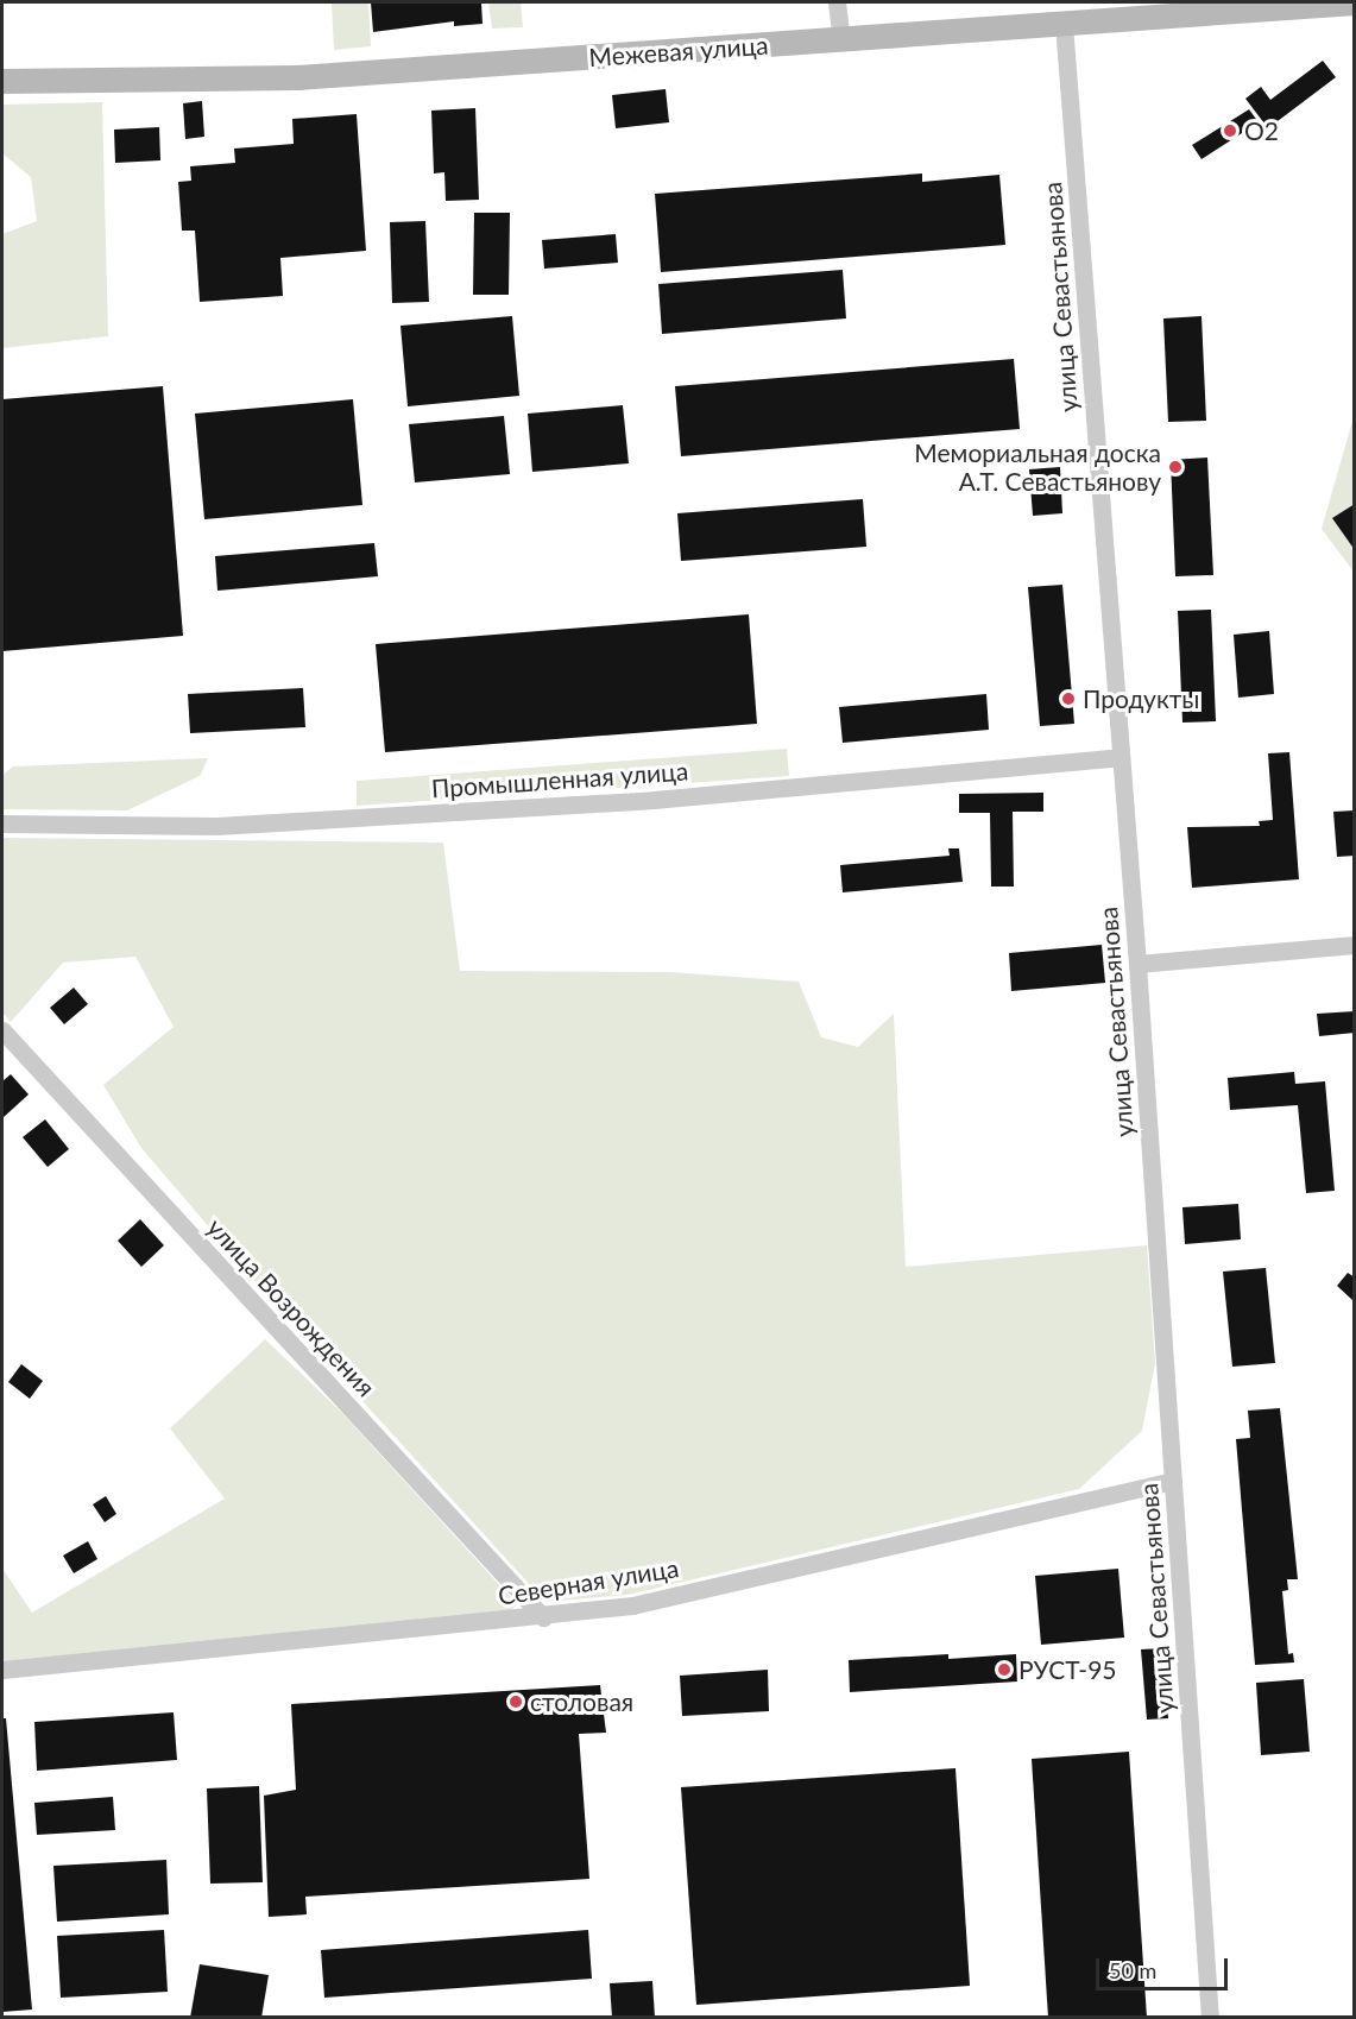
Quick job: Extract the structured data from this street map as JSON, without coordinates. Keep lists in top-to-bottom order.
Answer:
{
  "streets": {
    "street": [
      "Межевая улица",
      "улица Севастьянова",
      "Промышленная улица",
      "улица Возрождения",
      "Северная улица"
    ]
  },
  "crossings": [
    ["Межевая улица", "улица Севастьянова"],
    ["улица Севастьянова", "Промышленная улица"],
    ["улица Севастьянова", "Северная улица"],
    ["улица Возрождения", "Северная улица"]
  ],
  "places": [
    "O2",
    "Мемориальная доска А.Т. Севастьянову",
    "Продукты",
    "РУСТ-95",
    "столовая"
  ],
  "scale_bar": "50 m"
}
